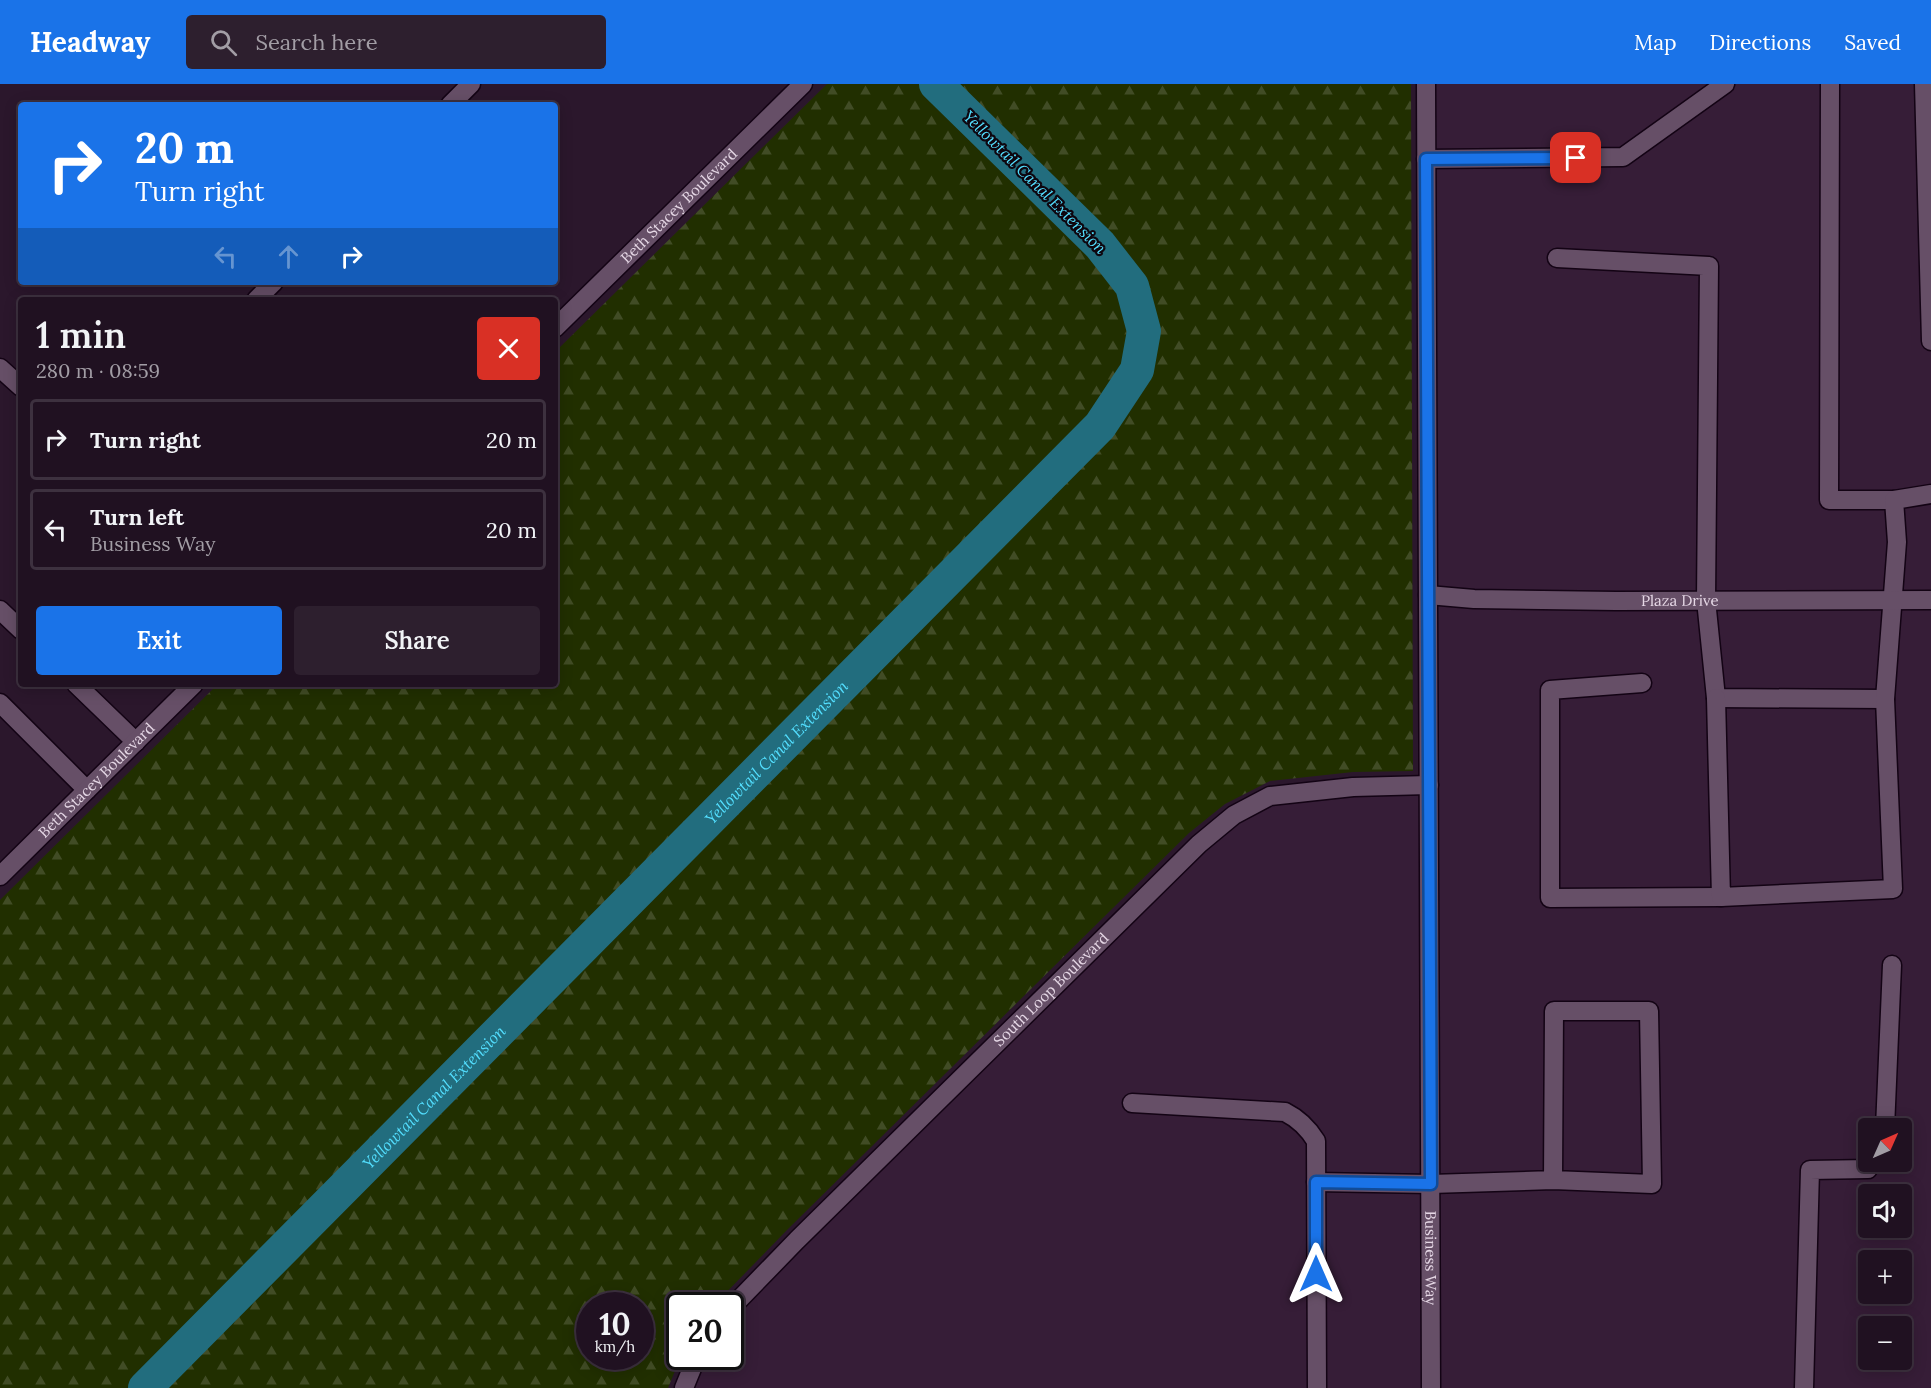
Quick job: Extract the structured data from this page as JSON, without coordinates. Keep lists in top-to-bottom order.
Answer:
{
  "streets": {
    "street": [
      "Beth Stacey Boulevard",
      "Plaza Drive",
      "South Loop Boulevard",
      "Business Way"
    ]
  },
  "crossings": [
    ["Plaza Drive", "Business Way"],
    ["South Loop Boulevard", "Business Way"]
  ],
  "water": ["Yellowtail Canal Extension"],
  "north": "top right",
  "page": {
    "header": "Headway",
    "search": "Search here",
    "nav": ["Map", "Directions", "Saved"],
    "turn": ["20 m", "Turn right"],
    "heading": ["1 min", "280 m · 08:59"],
    "list": [
      {
        "name": "Turn right",
        "value": "20 m"
      },
      {
        "name": "Turn left",
        "note": "Business Way",
        "value": "20 m"
      }
    ],
    "buttons": ["Exit", "Share"],
    "map_buttons": ["+", "−"],
    "speed": "10 km/h",
    "limit": "20"
  }
}
